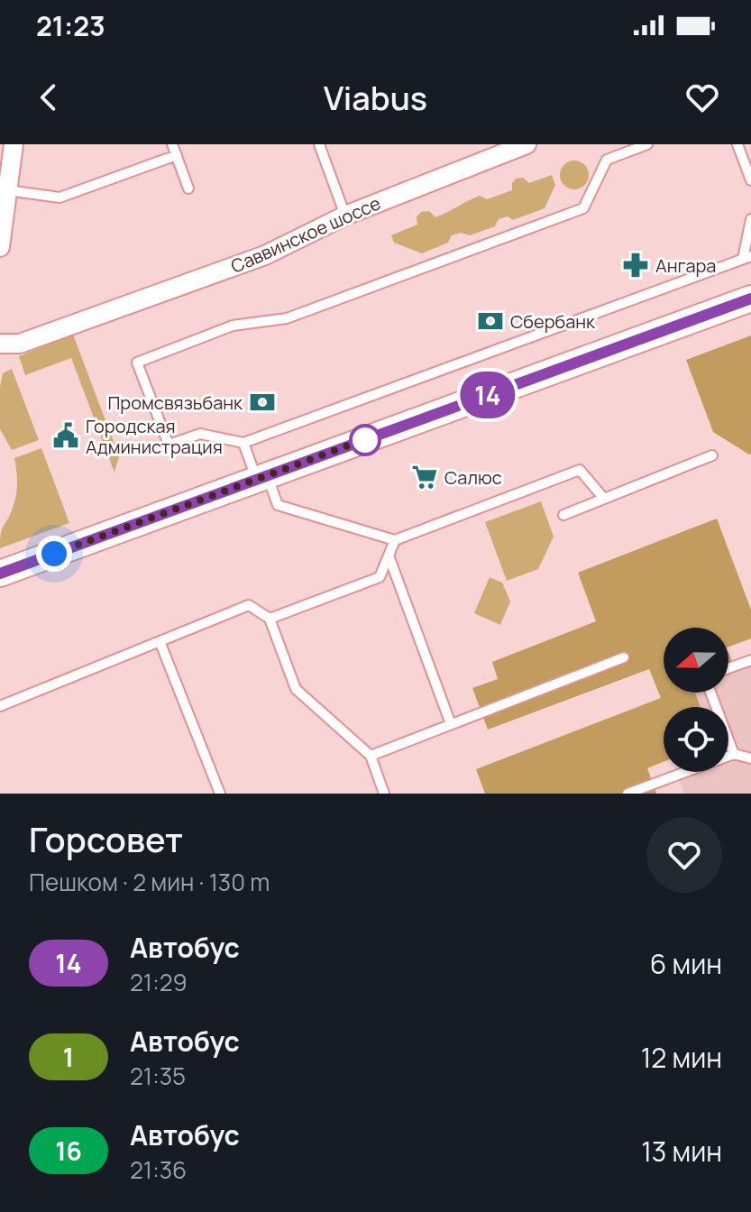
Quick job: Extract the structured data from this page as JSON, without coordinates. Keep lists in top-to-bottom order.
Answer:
{
  "streets": {
    "street": ["Саввинское шоссе"]
  },
  "places": {
    "pharmacy": ["Ангара"],
    "bank": ["Сбербанк", "Промсвязьбанк"],
    "public building": ["Городская Администрация"],
    "supermarket": ["Салюс"]
  },
  "lines": ["bus line 14"],
  "north": "left",
  "page": {
    "status": "21:23",
    "header": "Viabus",
    "on_map": "14",
    "heading": ["Горсовет", "Пешком · 2 мин · 130 m"],
    "list": [
      {
        "mark": "14",
        "name": "Автобус",
        "note": "21:29",
        "value": "6 мин"
      },
      {
        "mark": "1",
        "name": "Автобус",
        "note": "21:35",
        "value": "12 мин"
      },
      {
        "mark": "16",
        "name": "Автобус",
        "note": "21:36",
        "value": "13 мин"
      }
    ]
  }
}
